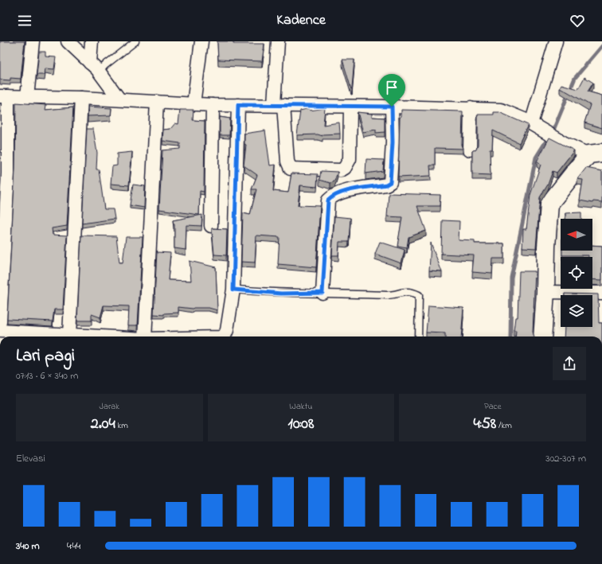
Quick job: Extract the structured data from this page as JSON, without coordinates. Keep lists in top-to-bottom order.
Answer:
{
  "north": "left",
  "page": {
    "header": "Kadence",
    "heading": ["Lari pagi", "07:13 · 6 × 340 m"],
    "stats": [
      ["Jarak", "2.04 km"],
      ["Waktu", "10:08"],
      ["Pace", "4:58 /km"]
    ],
    "chart": ["Elevasi", "302–307 m"],
    "list": [
      {
        "name": "340 m",
        "note": "4:44"
      }
    ]
  }
}
